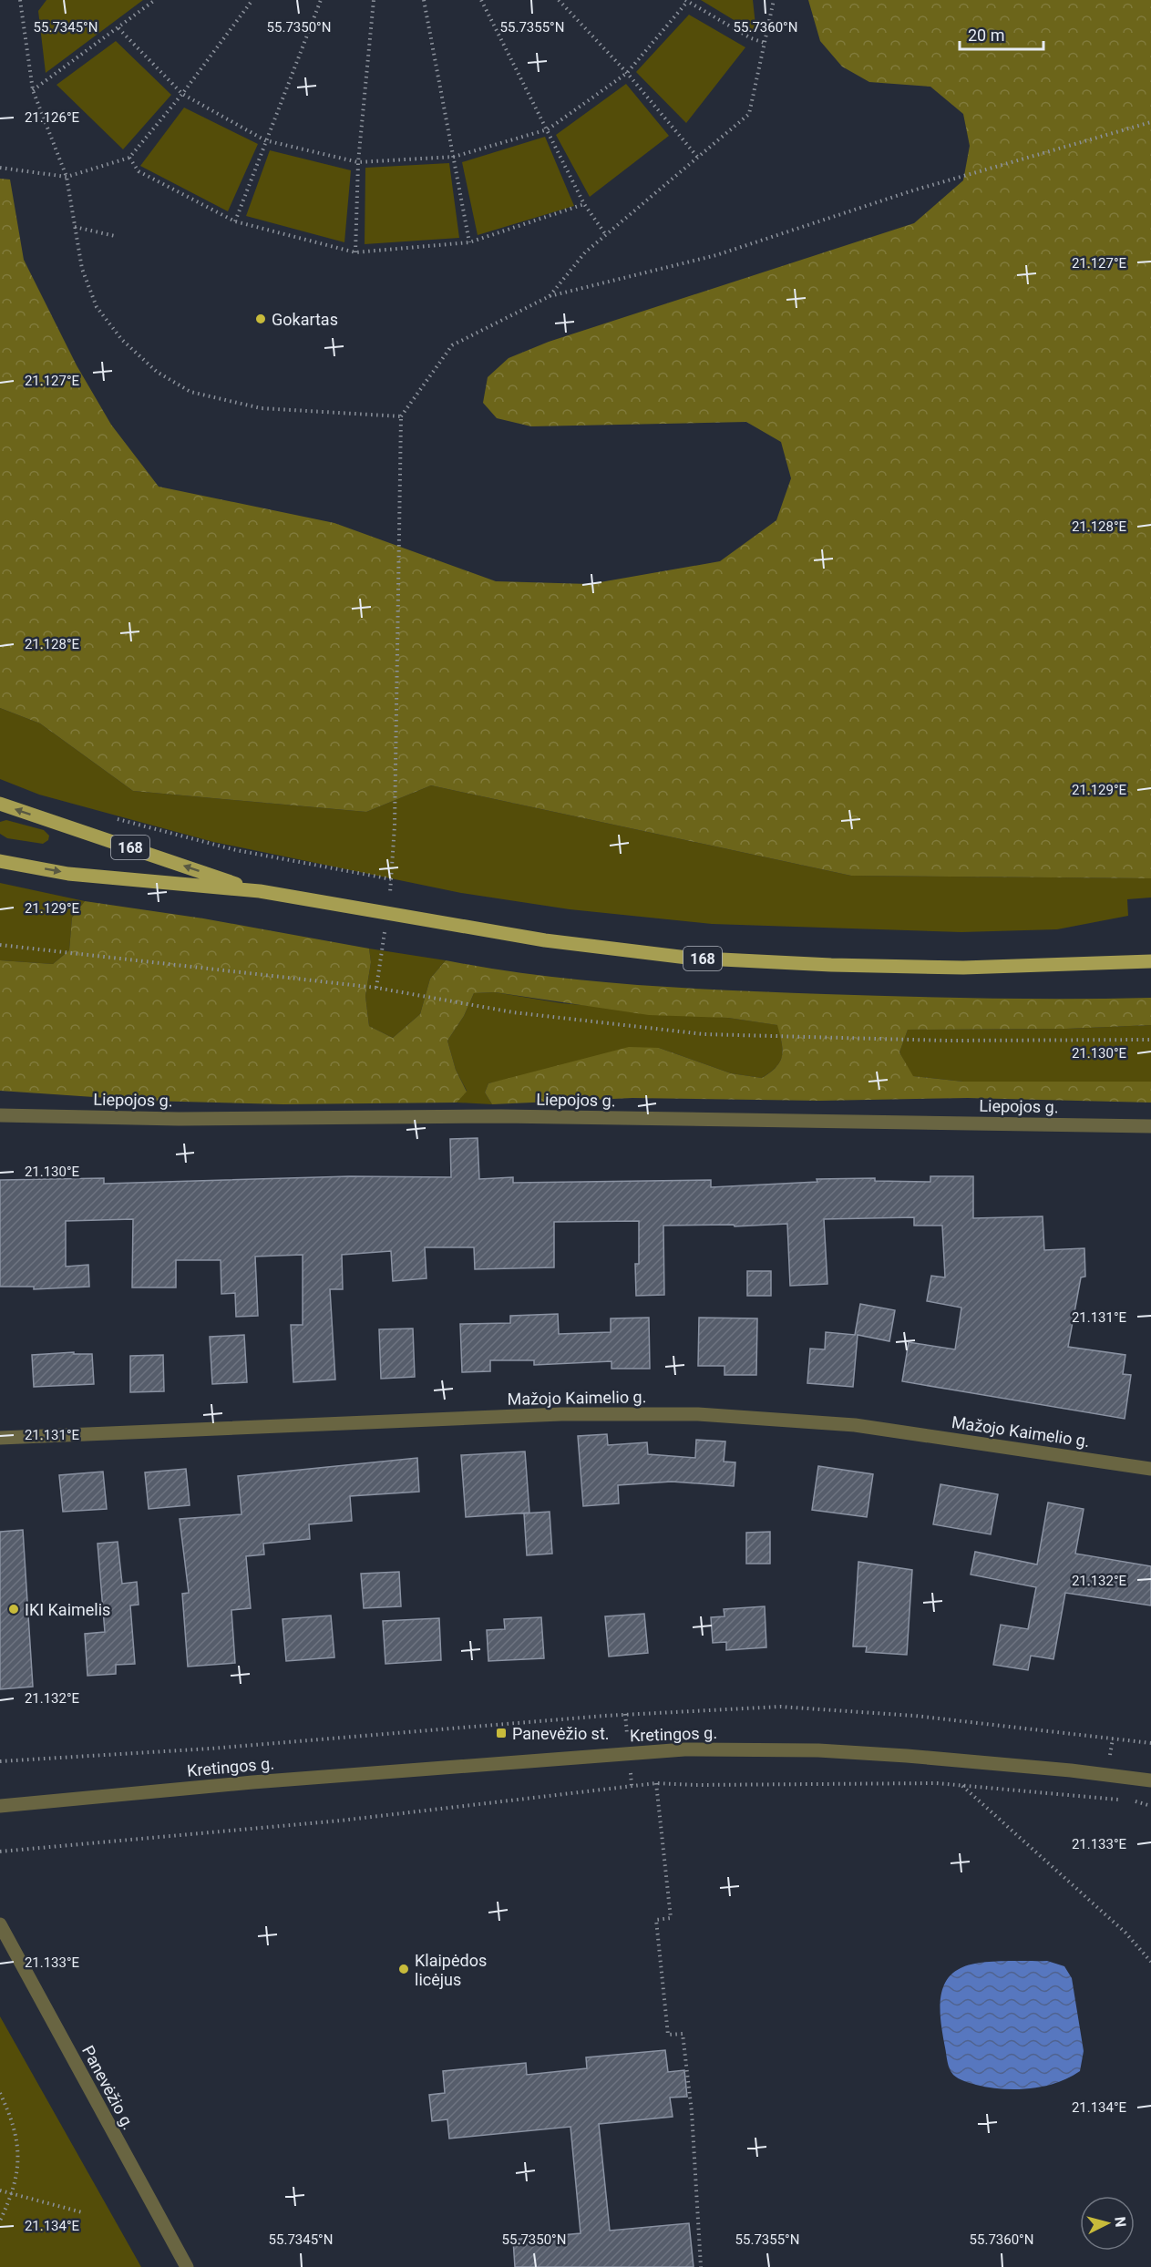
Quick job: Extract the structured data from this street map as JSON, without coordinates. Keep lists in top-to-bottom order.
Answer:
{
  "streets": {
    "main road": ["168"],
    "street": [
      "Liepojos g.",
      "Mažojo Kaimelio g.",
      "Kretingos g.",
      "Panevėžio g."
    ]
  },
  "places": {
    "other": ["Gokartas", "IKI Kaimelis", "Klaipėdos licėjus"],
    "transit": ["Panevėžio st."]
  },
  "scale_bar": "20 m",
  "north": "right",
  "coordinates": [
    "55.7345°N",
    "55.7350°N",
    "55.7355°N",
    "55.7360°N",
    "21.126°E",
    "21.127°E",
    "21.128°E",
    "21.129°E",
    "21.130°E",
    "21.131°E",
    "21.132°E",
    "21.133°E",
    "21.134°E"
  ]
}
